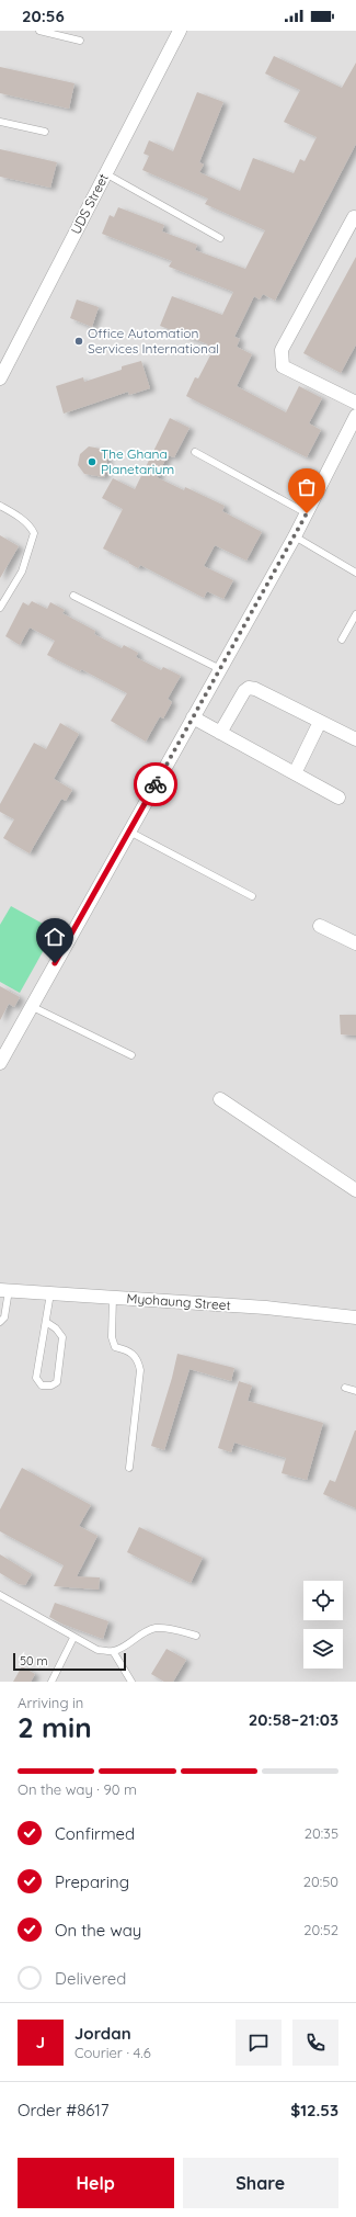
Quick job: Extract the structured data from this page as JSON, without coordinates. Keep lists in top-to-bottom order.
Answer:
{
  "streets": {
    "street": ["UDS Street", "Myohaung Street"]
  },
  "places": ["Office Automation Services International", "The Ghana Planetarium"],
  "scale_bar": "50 m",
  "page": {
    "status": "20:56",
    "scale": "50 m",
    "heading": ["2 min", "Arriving in", "20:58–21:03"],
    "panel": [
      "Jordan",
      "Courier · 4.6",
      "Order #8617",
      "$12.53"
    ],
    "bar": "On the way · 90 m",
    "list": [
      ["Confirmed", "20:35"],
      ["Preparing", "20:50"],
      ["On the way", "20:52"],
      "Delivered"
    ],
    "round": "J",
    "buttons": ["Help", "Share"]
  }
}
